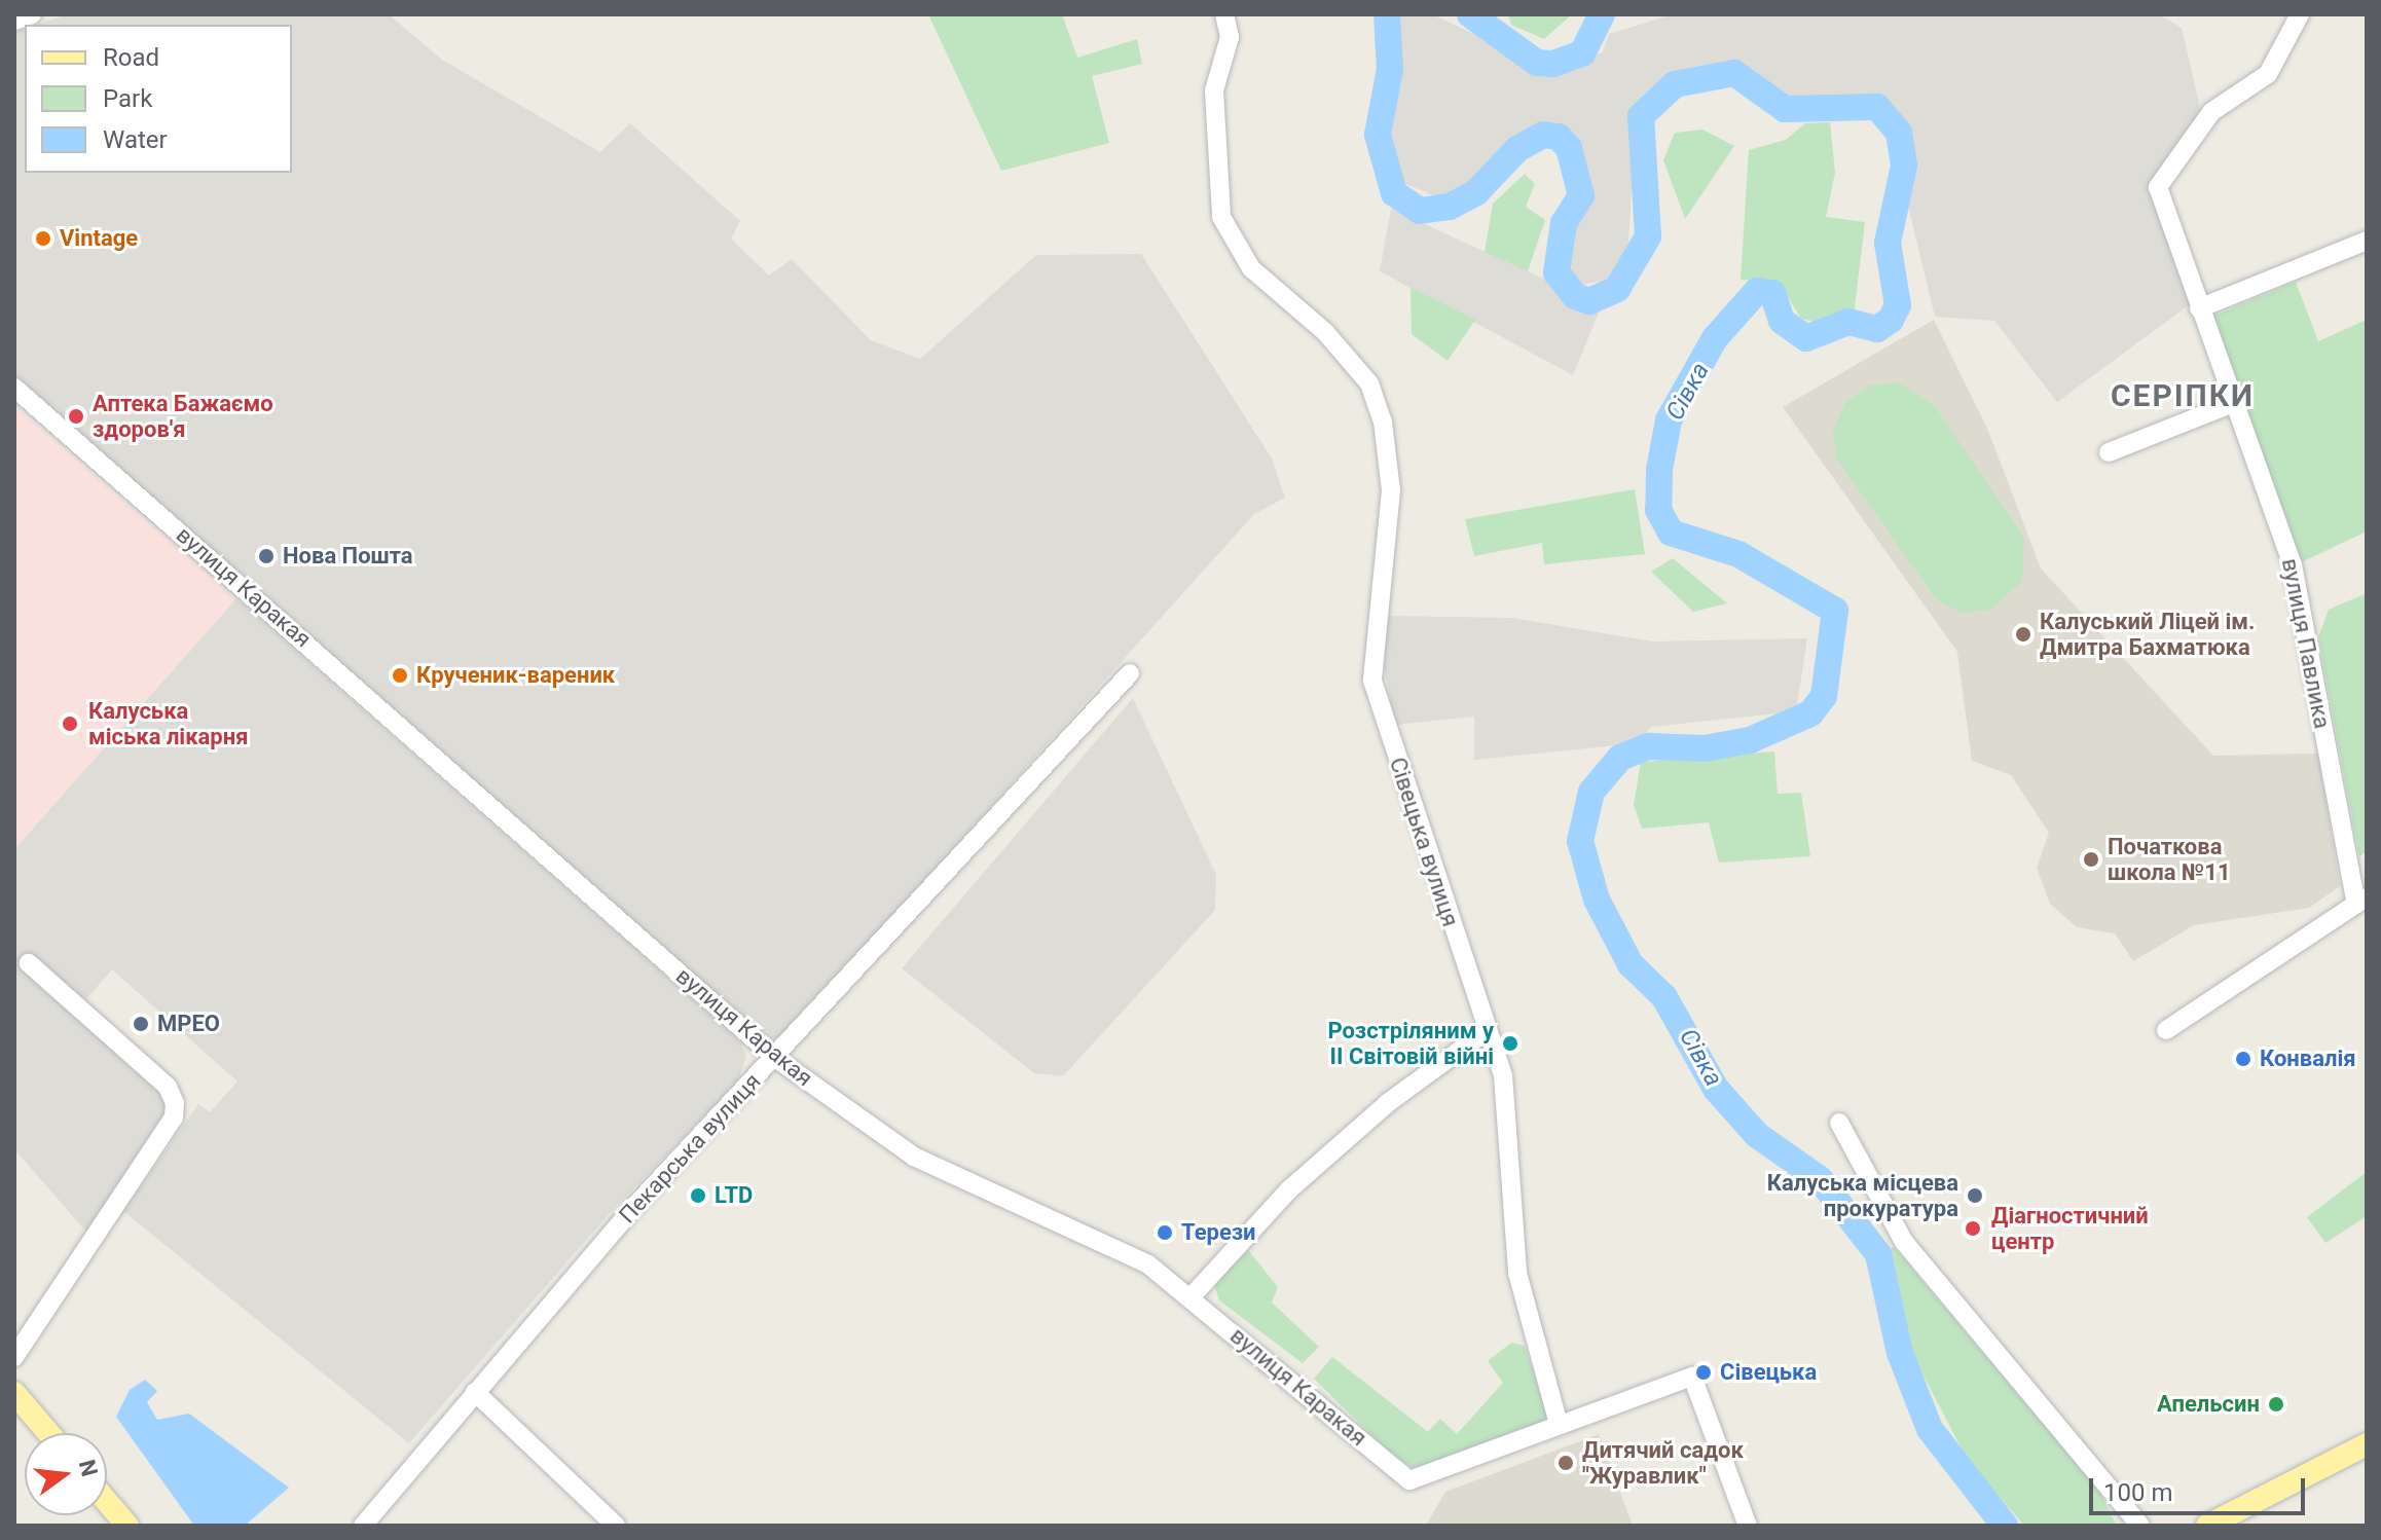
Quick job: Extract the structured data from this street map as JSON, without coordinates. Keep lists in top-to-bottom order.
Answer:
{
  "streets": {
    "street": [
      "вулиця Каракая",
      "вулиця Павлика",
      "Сівецька вулиця",
      "Пекарська вулиця"
    ]
  },
  "crossings": [
    ["вулиця Каракая", "Сівецька вулиця"],
    ["вулиця Каракая", "Пекарська вулиця"]
  ],
  "districts": ["СЕРІПКИ"],
  "water": ["Сівка"],
  "places": [
    "Vintage",
    "Аптека Бажаємо здоров'я",
    "Нова Пошта",
    "Калуський Ліцей ім. Дмитра Бахматюка",
    "Крученик-вареник",
    "Калуська міська лікарня",
    "Початкова школа №11",
    "МРЕО",
    "Розстріляним у II Світовій війні",
    "Конвалія",
    "LTD",
    "Калуська місцева прокуратура",
    "Діагностичний центр",
    "Терези",
    "Сівецька",
    "Апельсин",
    "Дитячий садок \"Журавлик\""
  ],
  "legend": ["Road", "Park", "Water"],
  "scale_bar": "100 m",
  "north": "right"
}
